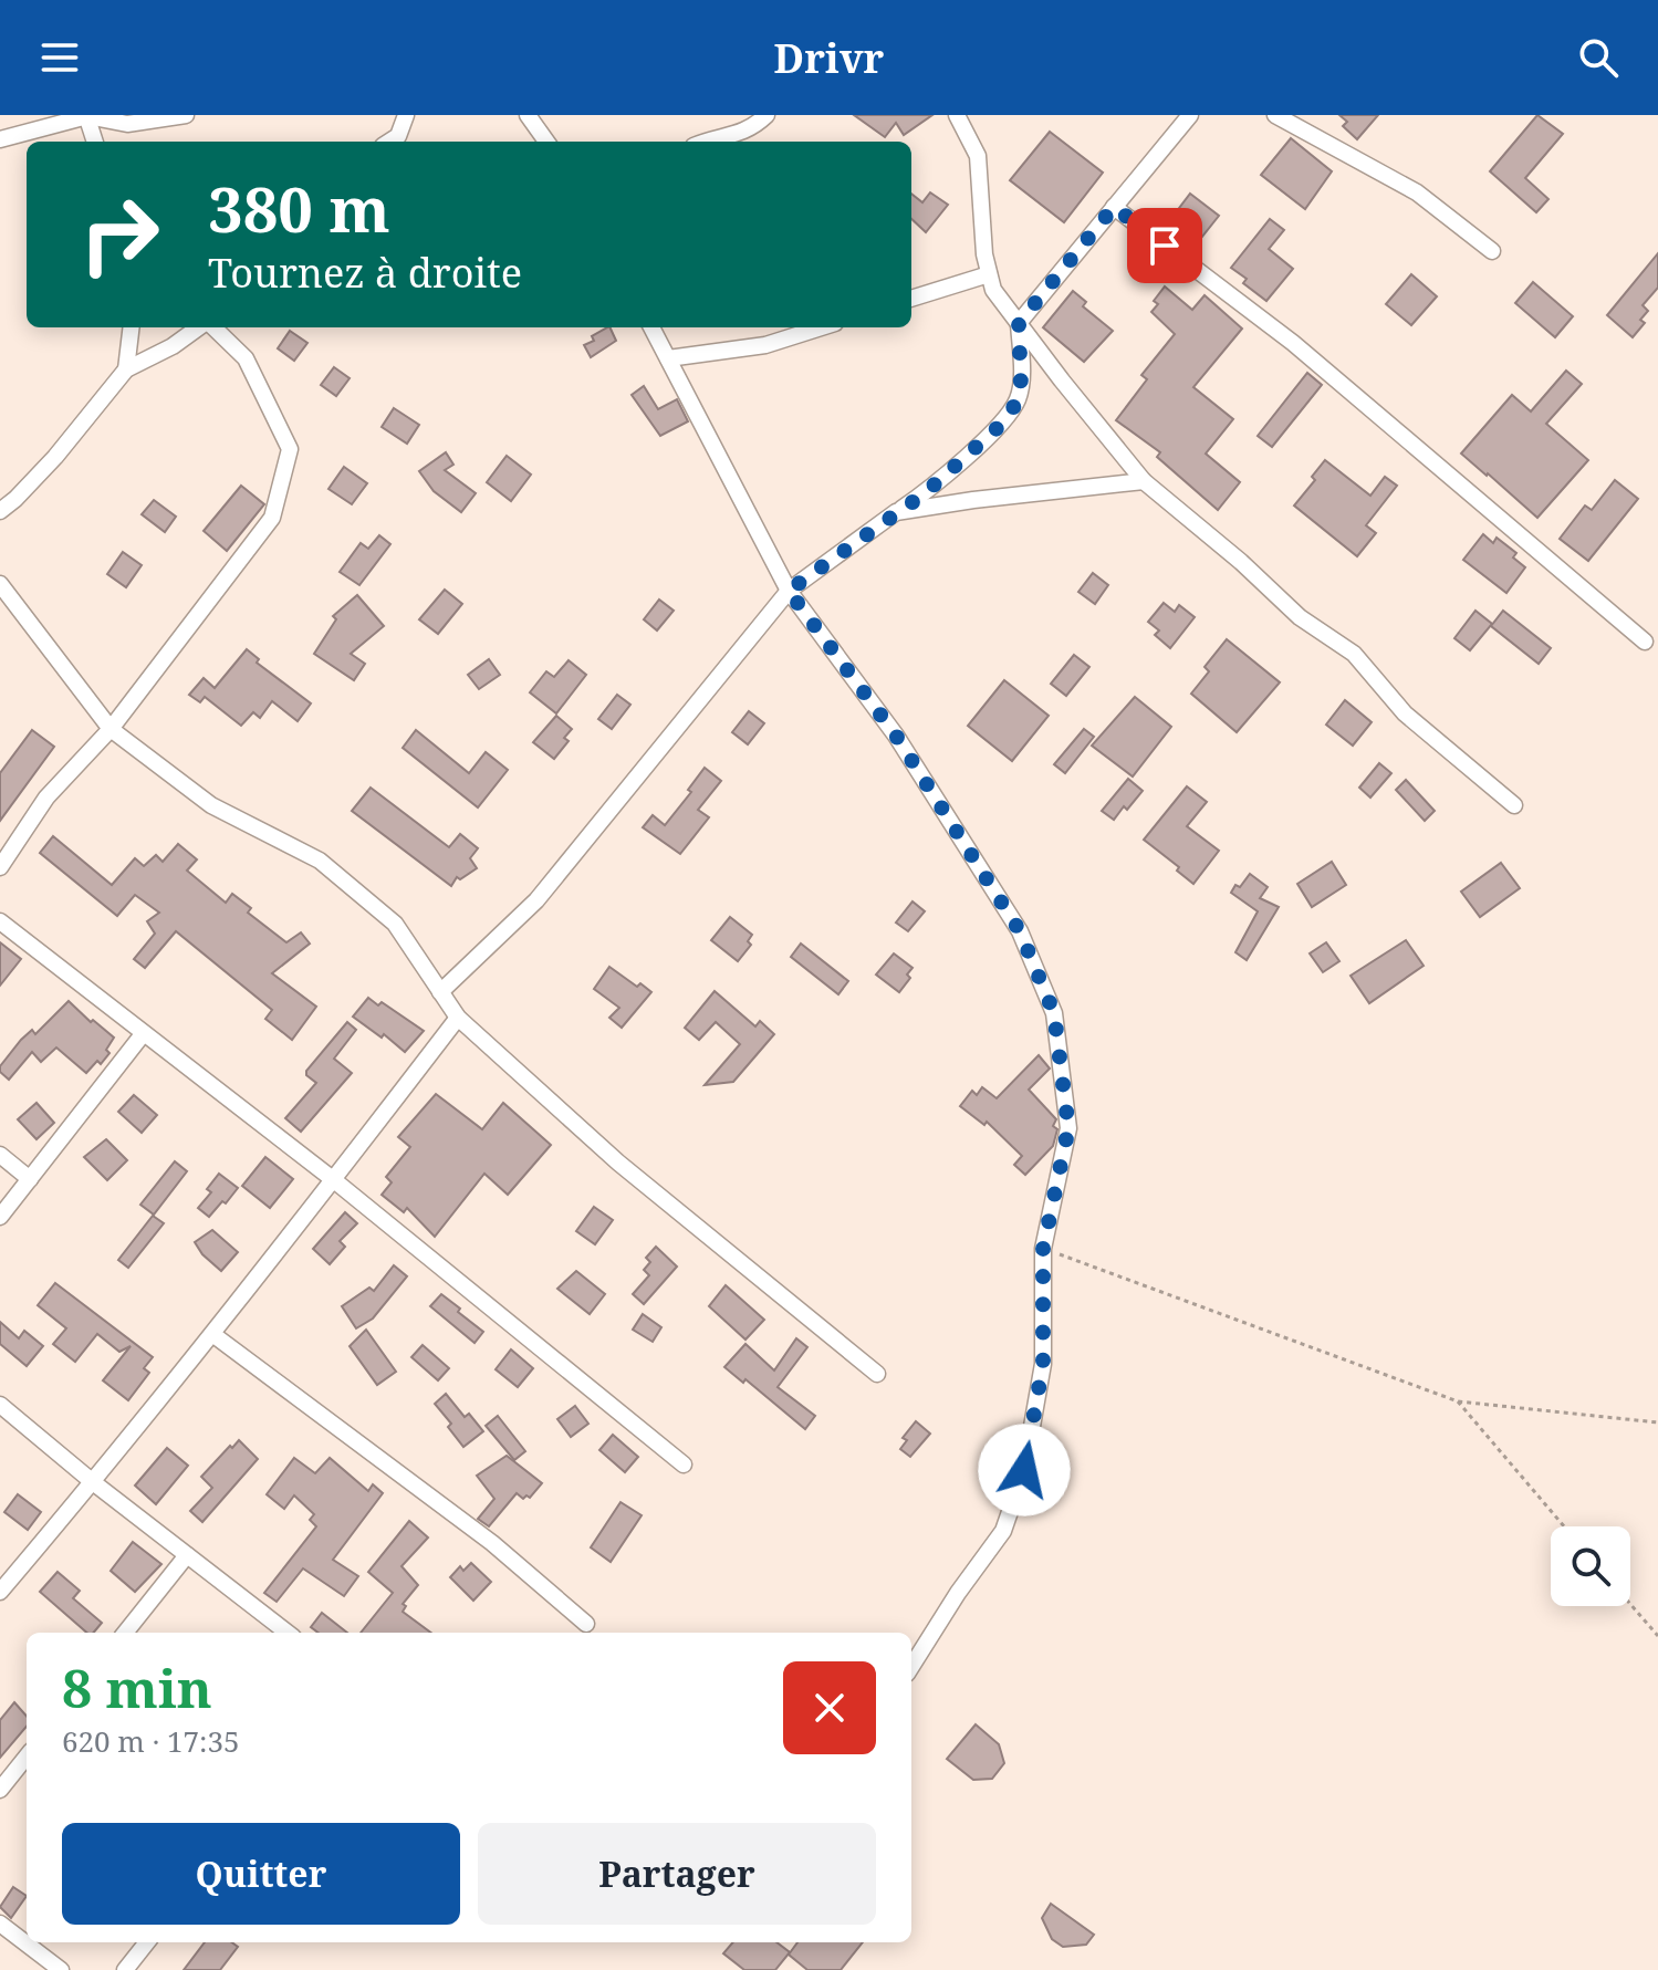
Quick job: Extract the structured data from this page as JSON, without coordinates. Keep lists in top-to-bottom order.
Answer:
{
  "page": {
    "header": "Drivr",
    "turn": ["380 m", "Tournez à droite"],
    "heading": ["8 min", "620 m · 17:35"],
    "buttons": ["Quitter", "Partager"]
  }
}
